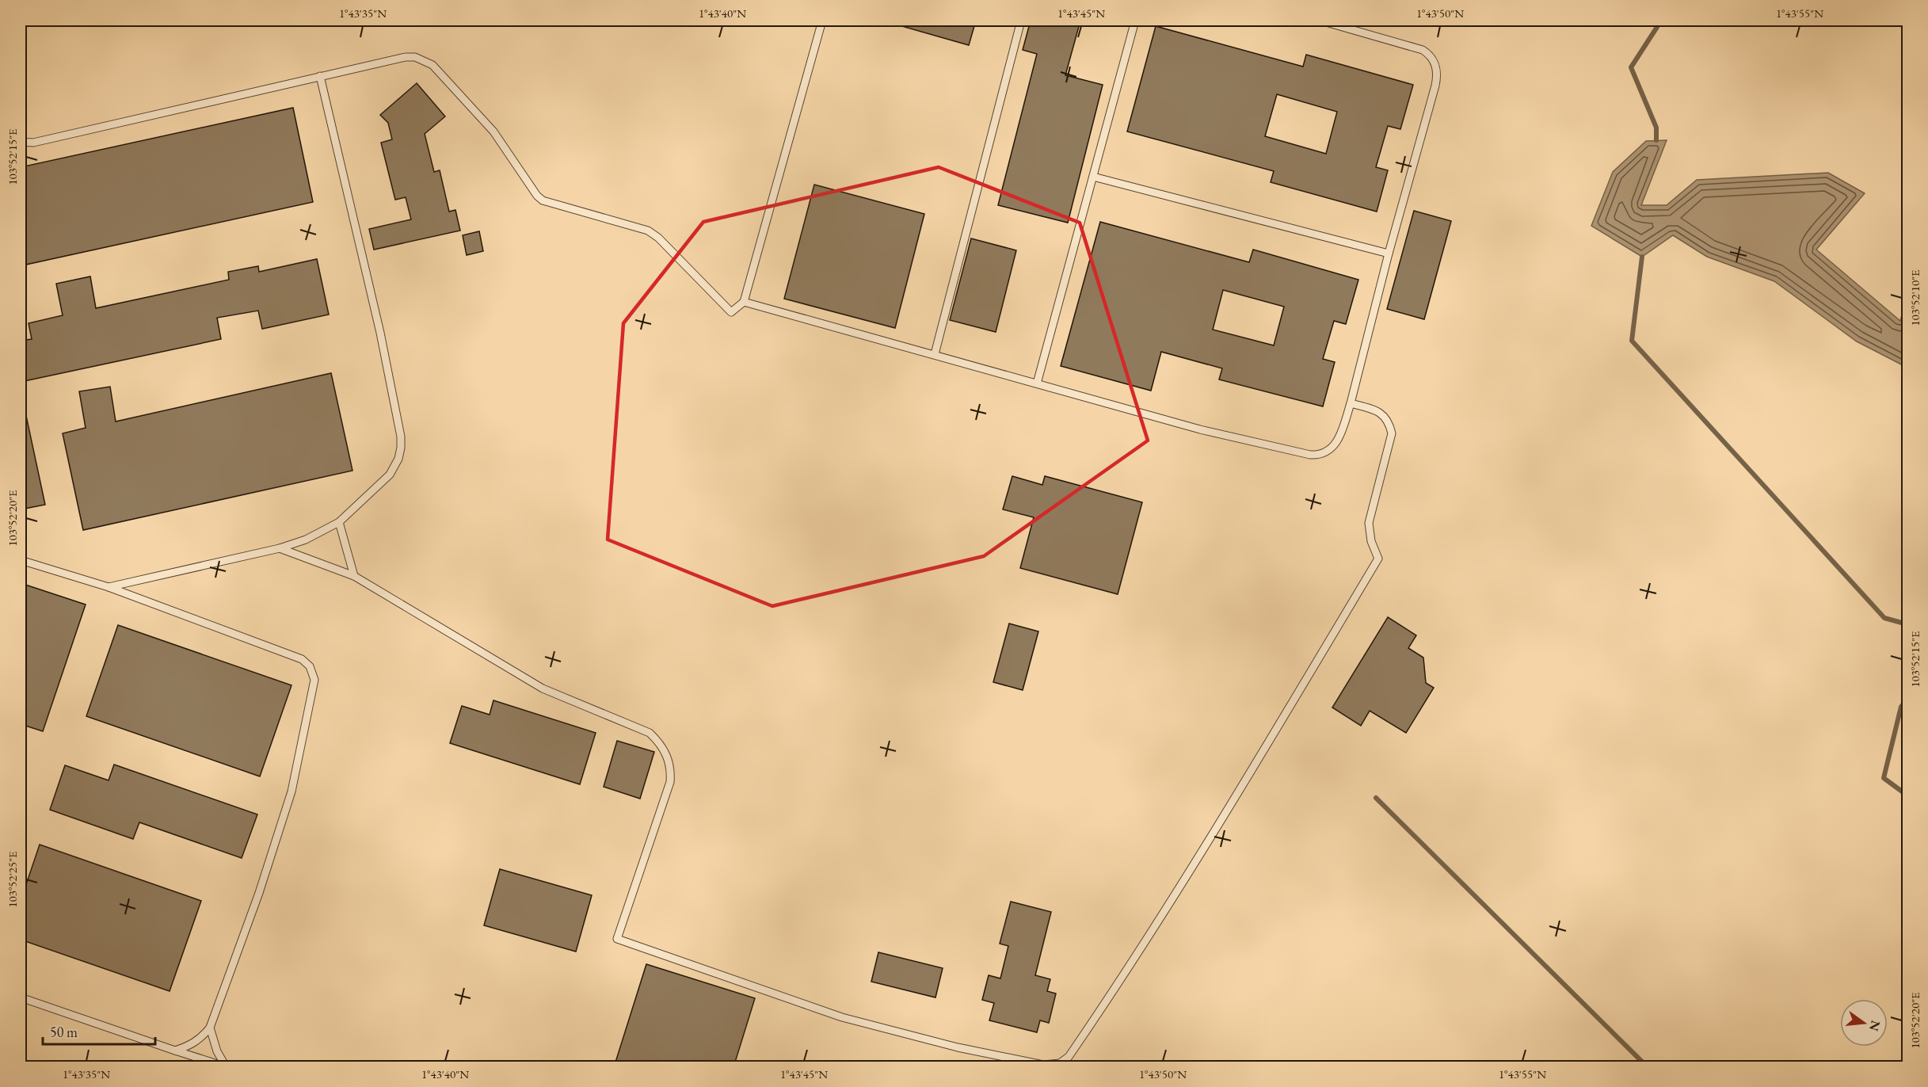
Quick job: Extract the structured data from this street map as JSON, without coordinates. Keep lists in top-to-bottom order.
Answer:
{
  "scale_bar": "50 m",
  "north": "right",
  "coordinates": [
    "1°43'35\"N",
    "1°43'40\"N",
    "1°43'45\"N",
    "1°43'50\"N",
    "1°43'55\"N",
    "103°52'15\"E",
    "103°52'10\"E",
    "103°52'20\"E",
    "103°52'25\"E"
  ]
}
